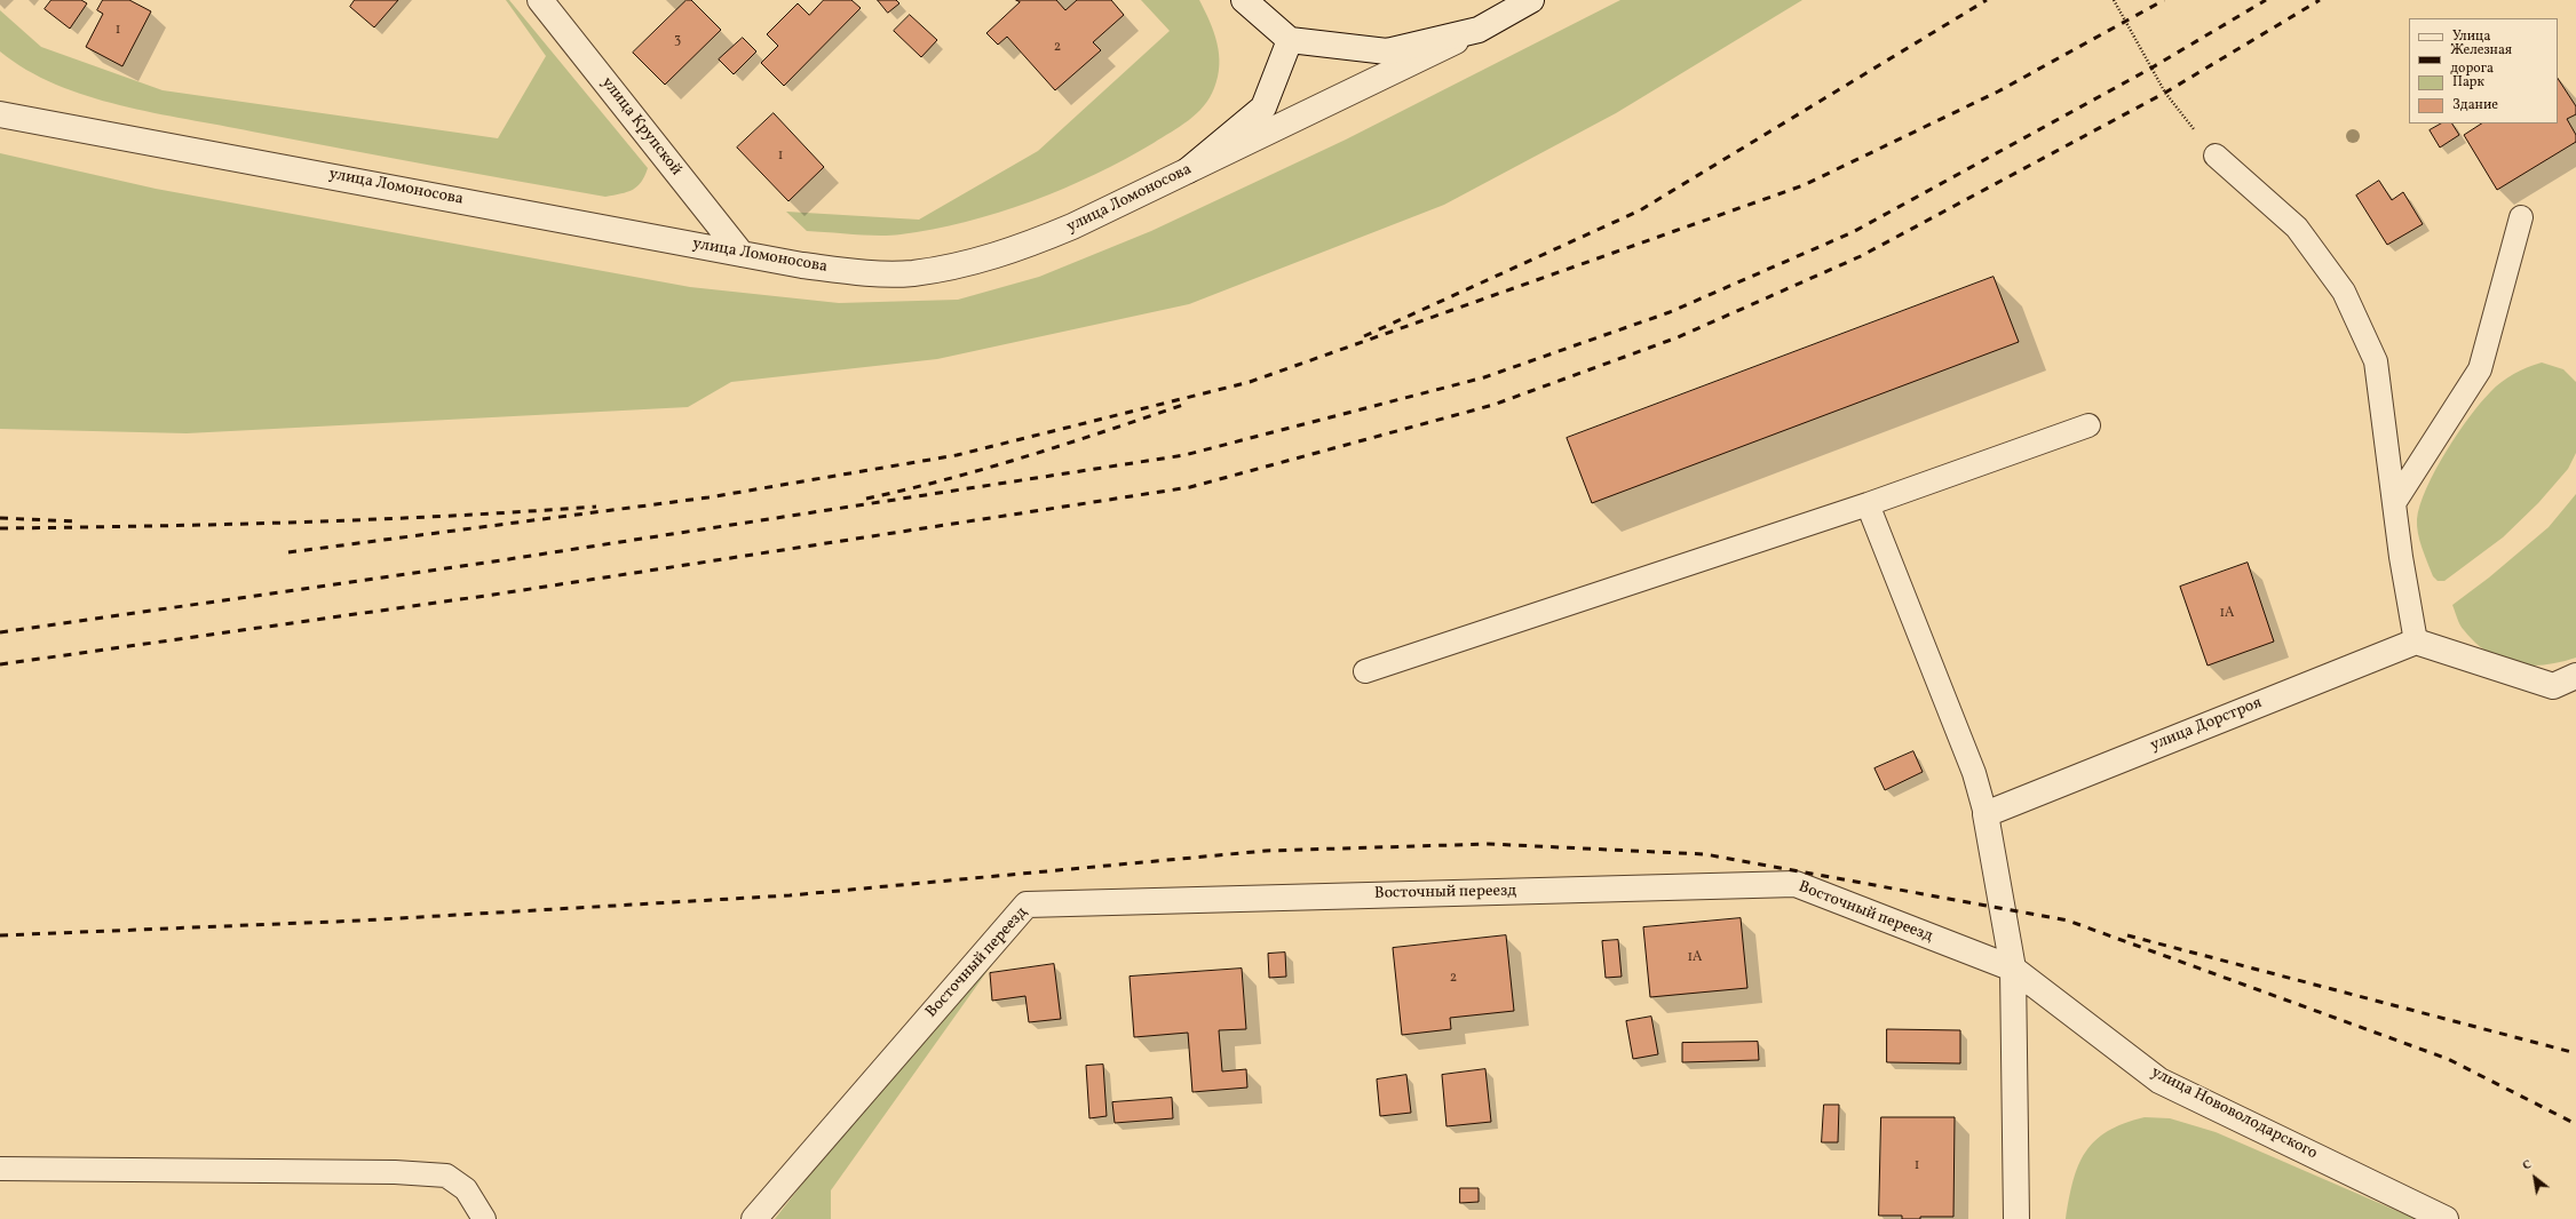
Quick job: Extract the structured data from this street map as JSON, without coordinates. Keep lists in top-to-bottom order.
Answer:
{
  "streets": {
    "street": [
      "улица Крупской",
      "улица Ломоносова",
      "улица Дорстроя",
      "Восточный переезд",
      "улица Нововолодарского"
    ]
  },
  "crossings": [
    ["улица Крупской", "улица Ломоносова"],
    ["Восточный переезд", "улица Нововолодарского"]
  ],
  "house_numbers": [
    "1",
    "3",
    "2",
    "1",
    "1А",
    "1А",
    "2",
    "1"
  ],
  "legend": [
    "Улица",
    "Железная дорога",
    "Парк",
    "Здание"
  ],
  "north": "top left"
}
